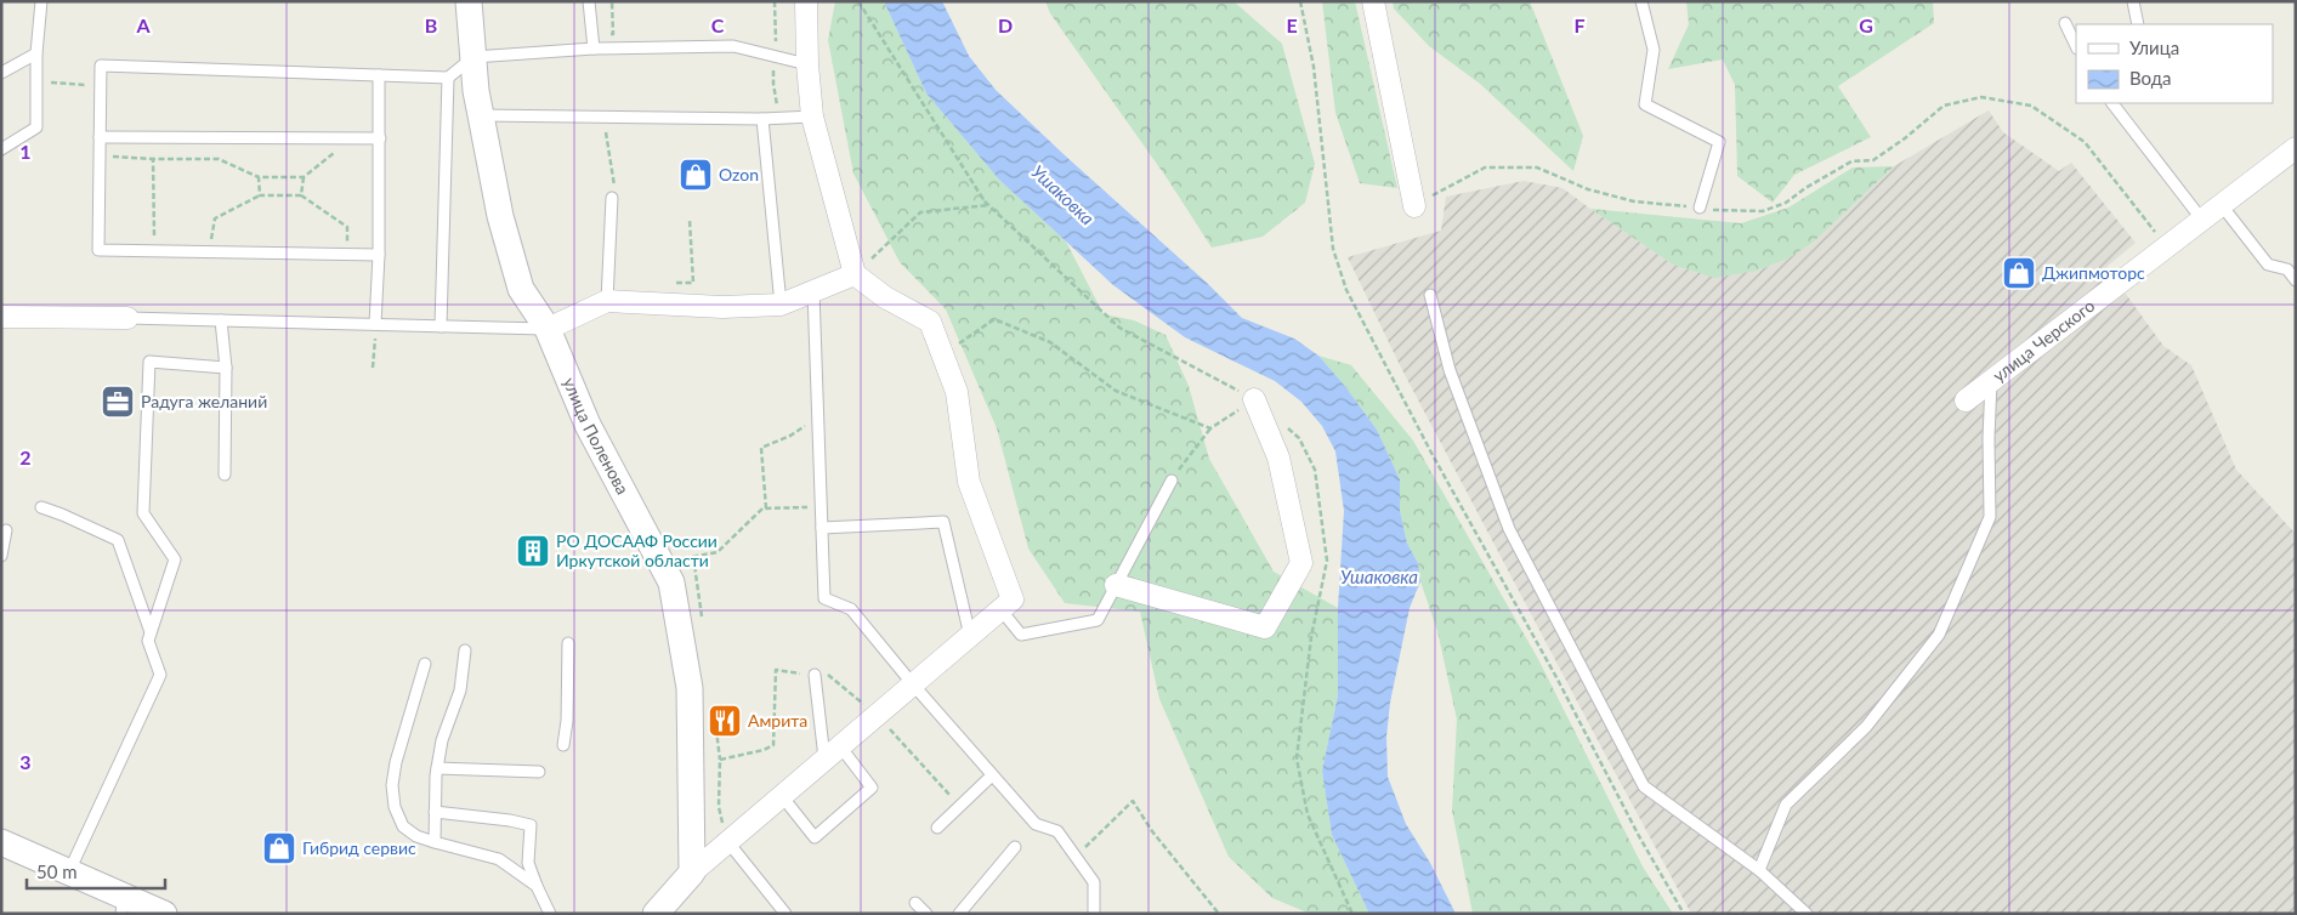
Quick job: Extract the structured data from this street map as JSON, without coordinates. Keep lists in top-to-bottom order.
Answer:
{
  "streets": {
    "street": ["улица Черского", "улица Поленова"]
  },
  "water": ["Ушаковка"],
  "places": {
    "shop": ["Ozon", "Джипмоторс", "Гибрид сервис"],
    "office": ["Радуга желаний"],
    "building": ["РО ДОСААФ России Иркутской области"],
    "restaurant": ["Амрита"]
  },
  "legend": ["Улица", "Вода"],
  "scale_bar": "50 m",
  "grid": {
    "columns": [
      "A",
      "B",
      "C",
      "D",
      "E",
      "F",
      "G"
    ],
    "rows": ["1", "2", "3"]
  }
}
